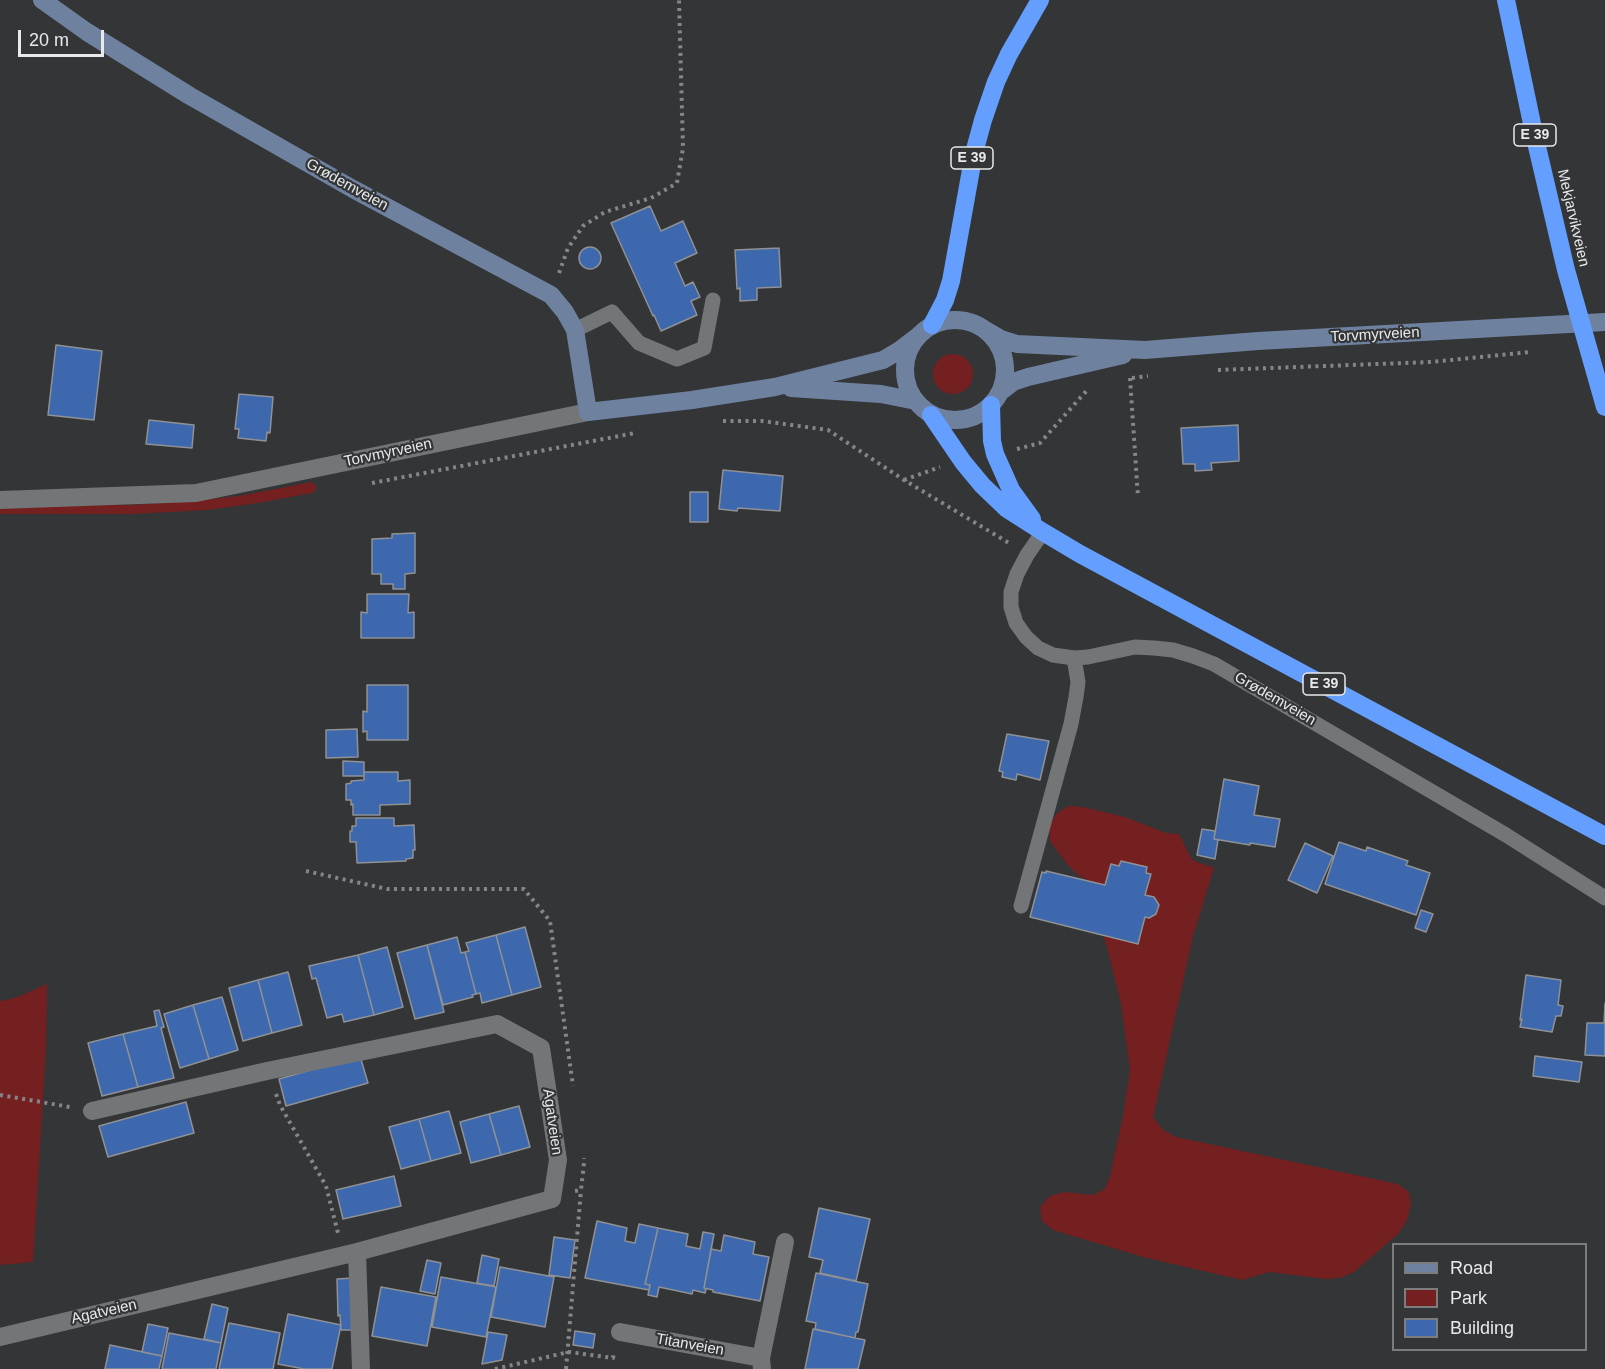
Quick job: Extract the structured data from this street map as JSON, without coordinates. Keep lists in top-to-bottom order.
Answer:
{
  "streets": {
    "highway": ["E 39", "Mekjarvikveien"],
    "main road": ["Grødemveien", "Torvmyrveien"],
    "street": ["Agatveien", "Titanveien"]
  },
  "crossings": [
    ["E 39", "Grødemveien"],
    ["E 39", "Torvmyrveien"],
    ["Grødemveien", "Torvmyrveien"]
  ],
  "legend": ["Road", "Park", "Building"],
  "scale_bar": "20 m"
}
